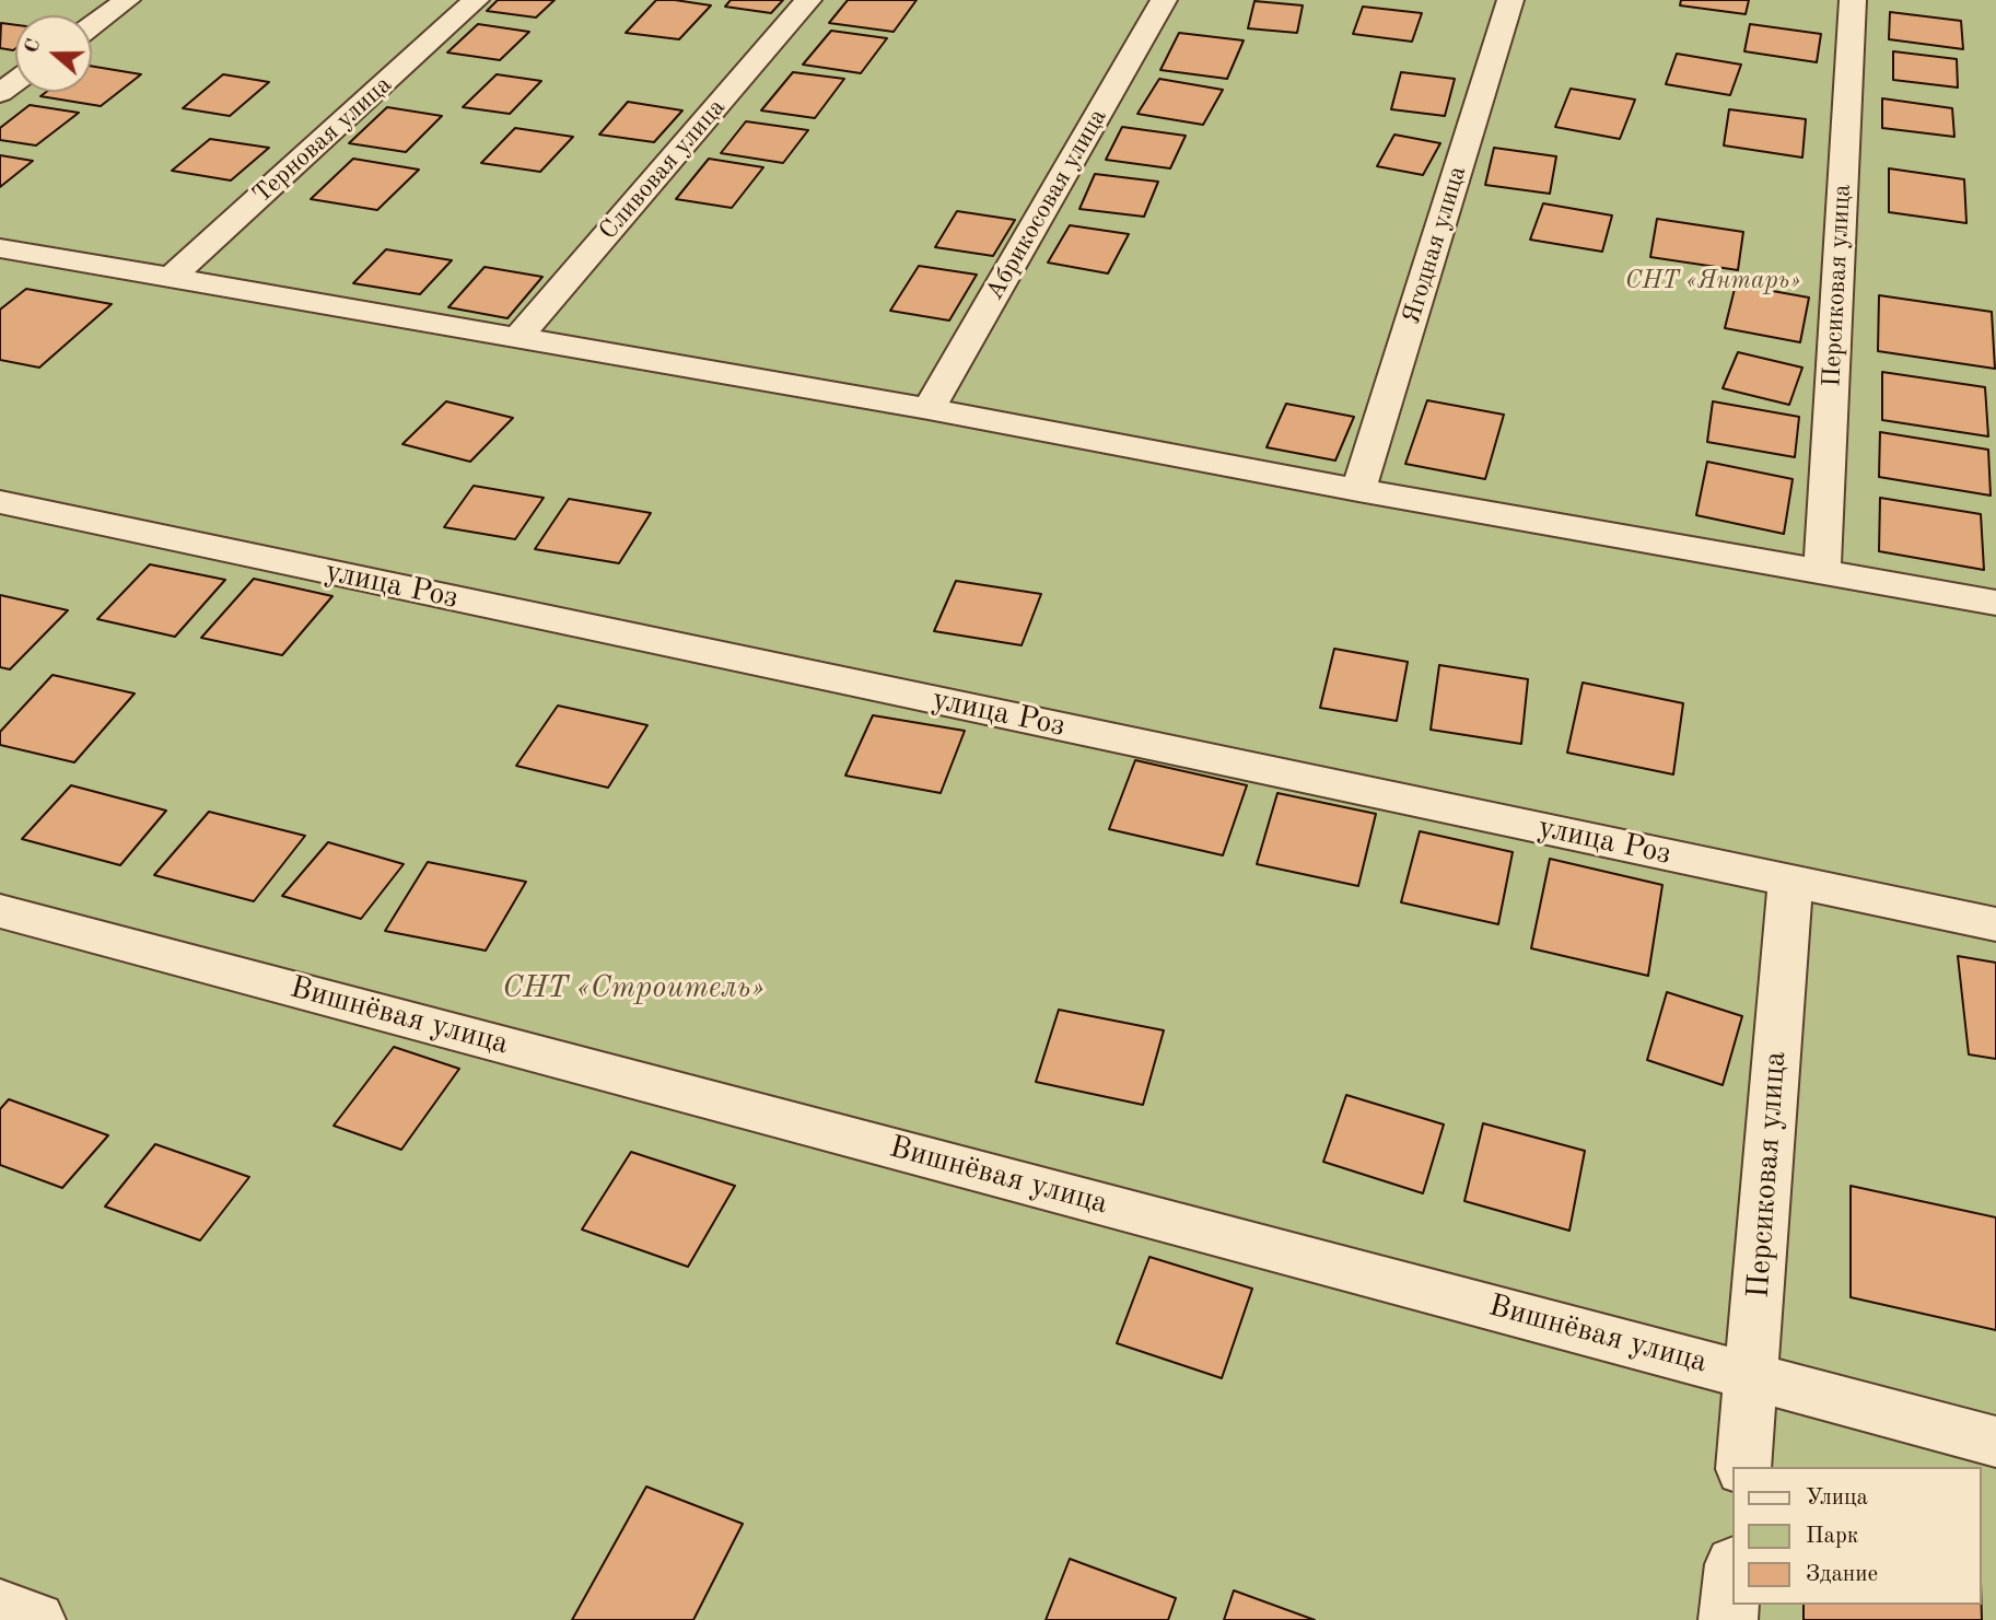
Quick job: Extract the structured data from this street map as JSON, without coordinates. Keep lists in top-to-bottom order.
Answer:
{
  "streets": {
    "street": [
      "Терновая улица",
      "Сливовая улица",
      "Абрикосовая улица",
      "Ягодная улица",
      "Персиковая улица",
      "улица Роз",
      "Вишнёвая улица"
    ]
  },
  "crossings": [
    ["Персиковая улица", "улица Роз"],
    ["Персиковая улица", "Вишнёвая улица"]
  ],
  "parks": ["СНТ «Янтарь»", "СНТ «Строитель»"],
  "legend": ["Улица", "Парк", "Здание"],
  "north": "left"
}
